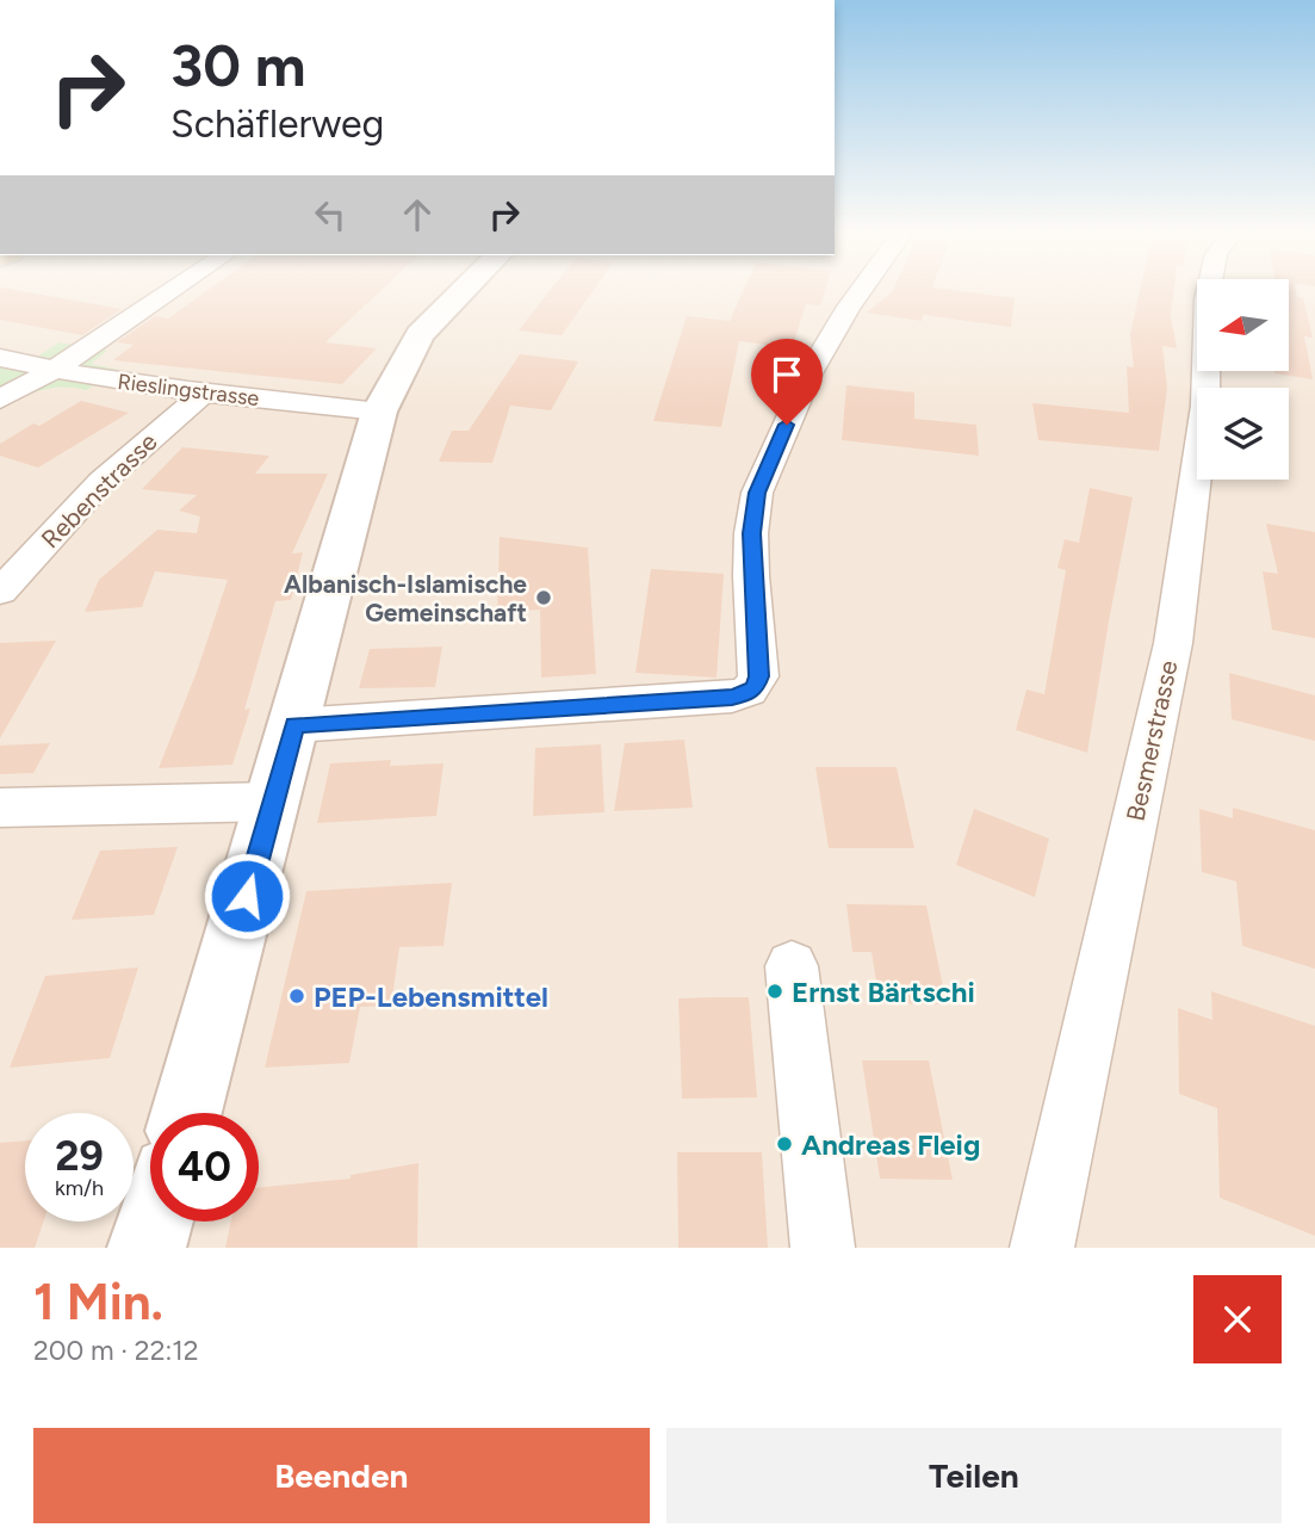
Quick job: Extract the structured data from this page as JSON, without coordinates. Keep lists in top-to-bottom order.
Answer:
{
  "streets": {
    "street": ["Rieslingstrasse", "Rebenstrasse", "Besmerstrasse"]
  },
  "crossings": [
    ["Rieslingstrasse", "Rebenstrasse"]
  ],
  "places": [
    "Albanisch-Islamische Gemeinschaft",
    "Ernst Bärtschi",
    "PEP-Lebensmittel",
    "Andreas Fleig"
  ],
  "north": "left",
  "page": {
    "turn": ["30 m", "Schäflerweg"],
    "speed": "29 km/h",
    "limit": "40",
    "heading": ["1 Min.", "200 m · 22:12"],
    "buttons": ["Beenden", "Teilen"]
  }
}
